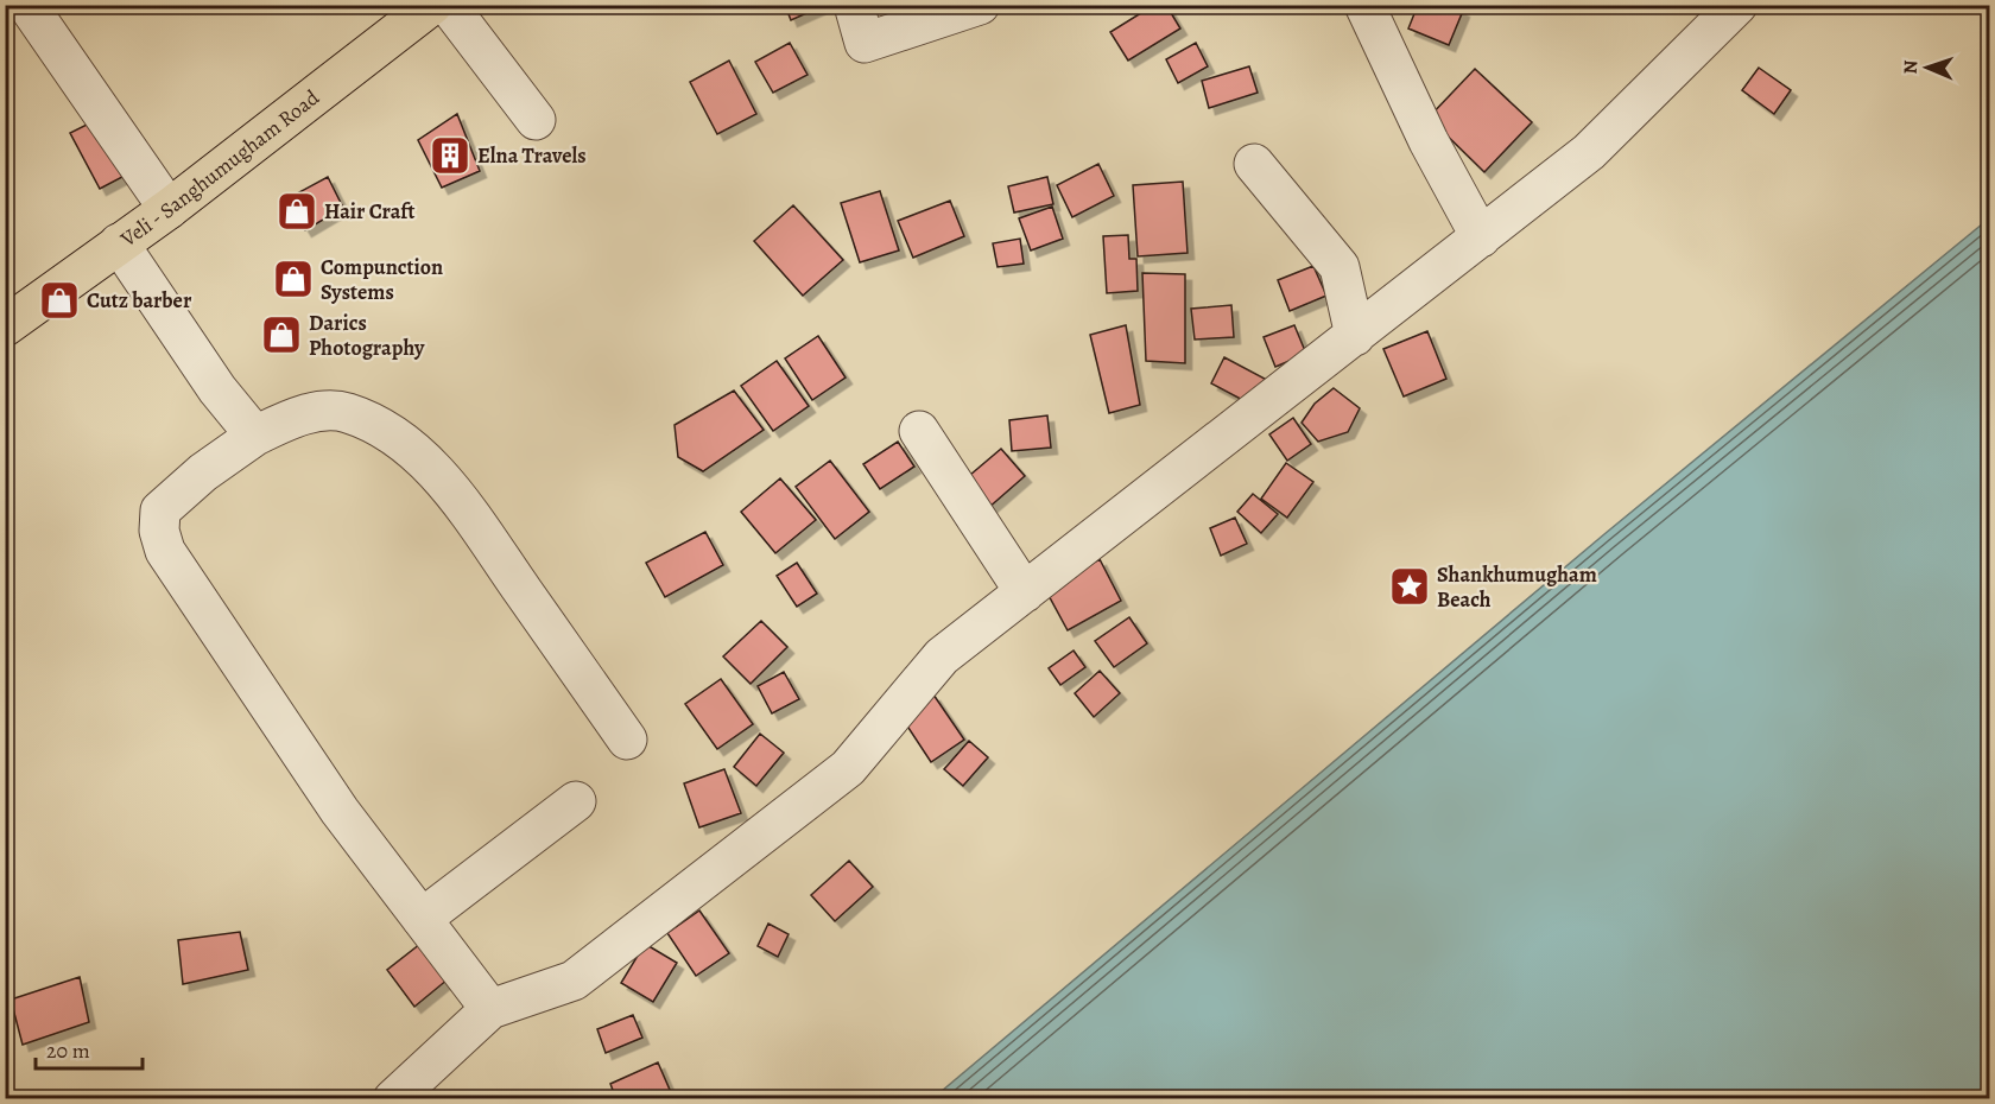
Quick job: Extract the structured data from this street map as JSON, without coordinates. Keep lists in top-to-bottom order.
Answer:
{
  "streets": {
    "main road": ["Veli - Sanghumugham Road"]
  },
  "places": {
    "building": ["Elna Travels"],
    "shop": [
      "Hair Craft",
      "Compunction Systems",
      "Cutz barber",
      "Darics Photography"
    ],
    "place": ["Shankhumugham Beach"]
  },
  "scale_bar": "20 m",
  "north": "left"
}
